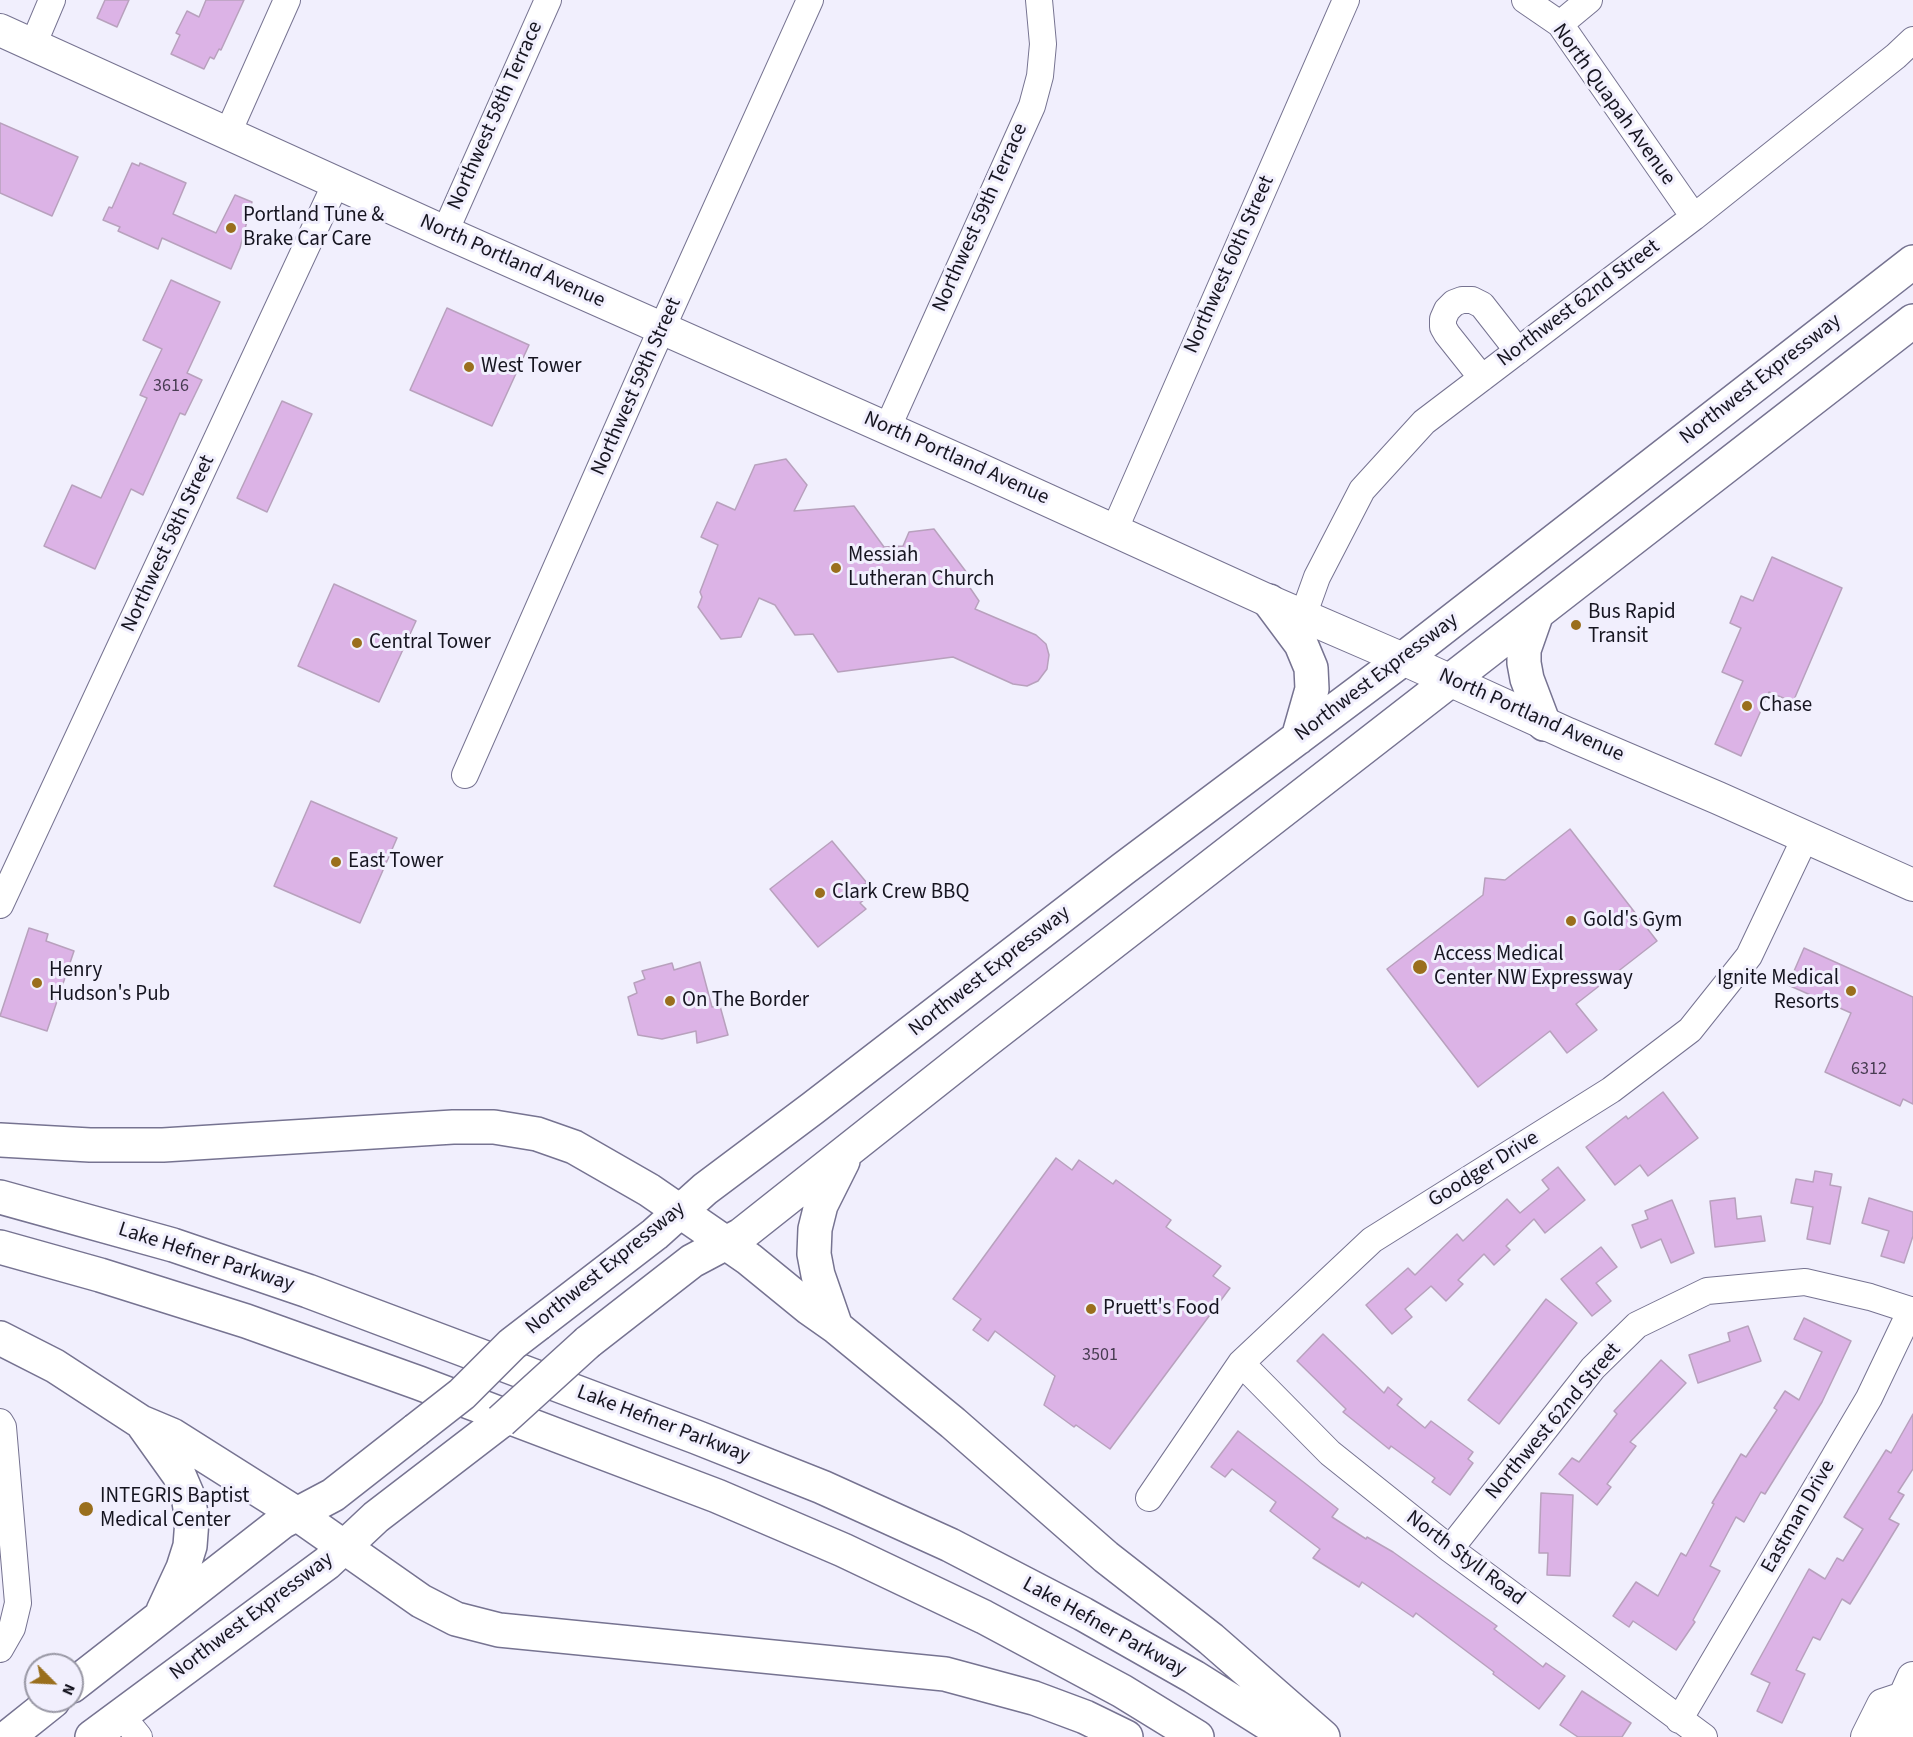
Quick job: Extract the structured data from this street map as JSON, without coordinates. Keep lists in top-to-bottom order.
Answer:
{
  "streets": {
    "highway": ["Northwest Expressway", "Lake Hefner Parkway"],
    "main road": ["North Portland Avenue"],
    "street": [
      "North Quapah Avenue",
      "Northwest 58th Terrace",
      "Northwest 59th Terrace",
      "Northwest 60th Street",
      "Northwest 62nd Street",
      "Northwest 59th Street",
      "Northwest 58th Street",
      "Goodger Drive",
      "Eastman Drive",
      "North Styll Road"
    ]
  },
  "crossings": [
    ["North Quapah Avenue", "Northwest 62nd Street"],
    ["Northwest 58th Terrace", "North Portland Avenue"],
    ["Northwest 59th Terrace", "North Portland Avenue"],
    ["North Portland Avenue", "Northwest 60th Street"],
    ["North Portland Avenue", "Northwest 62nd Street"],
    ["North Portland Avenue", "Northwest Expressway"],
    ["North Portland Avenue", "Northwest 59th Street"],
    ["North Portland Avenue", "Northwest 58th Street"],
    ["North Portland Avenue", "Goodger Drive"],
    ["Northwest 62nd Street", "Eastman Drive"],
    ["Northwest 62nd Street", "North Styll Road"],
    ["Goodger Drive", "North Styll Road"],
    ["Eastman Drive", "North Styll Road"]
  ],
  "places": [
    "Portland Tune & Brake Car Care",
    "West Tower",
    "Messiah Lutheran Church",
    "Bus Rapid Transit",
    "Central Tower",
    "Chase",
    "East Tower",
    "Clark Crew BBQ",
    "Gold's Gym",
    "Access Medical Center NW Expressway",
    "Henry Hudson's Pub",
    "Ignite Medical Resorts",
    "On The Border",
    "Pruett's Food",
    "INTEGRIS Baptist Medical Center"
  ],
  "house_numbers": ["3616", "6312", "3501"],
  "north": "bottom right"
}
